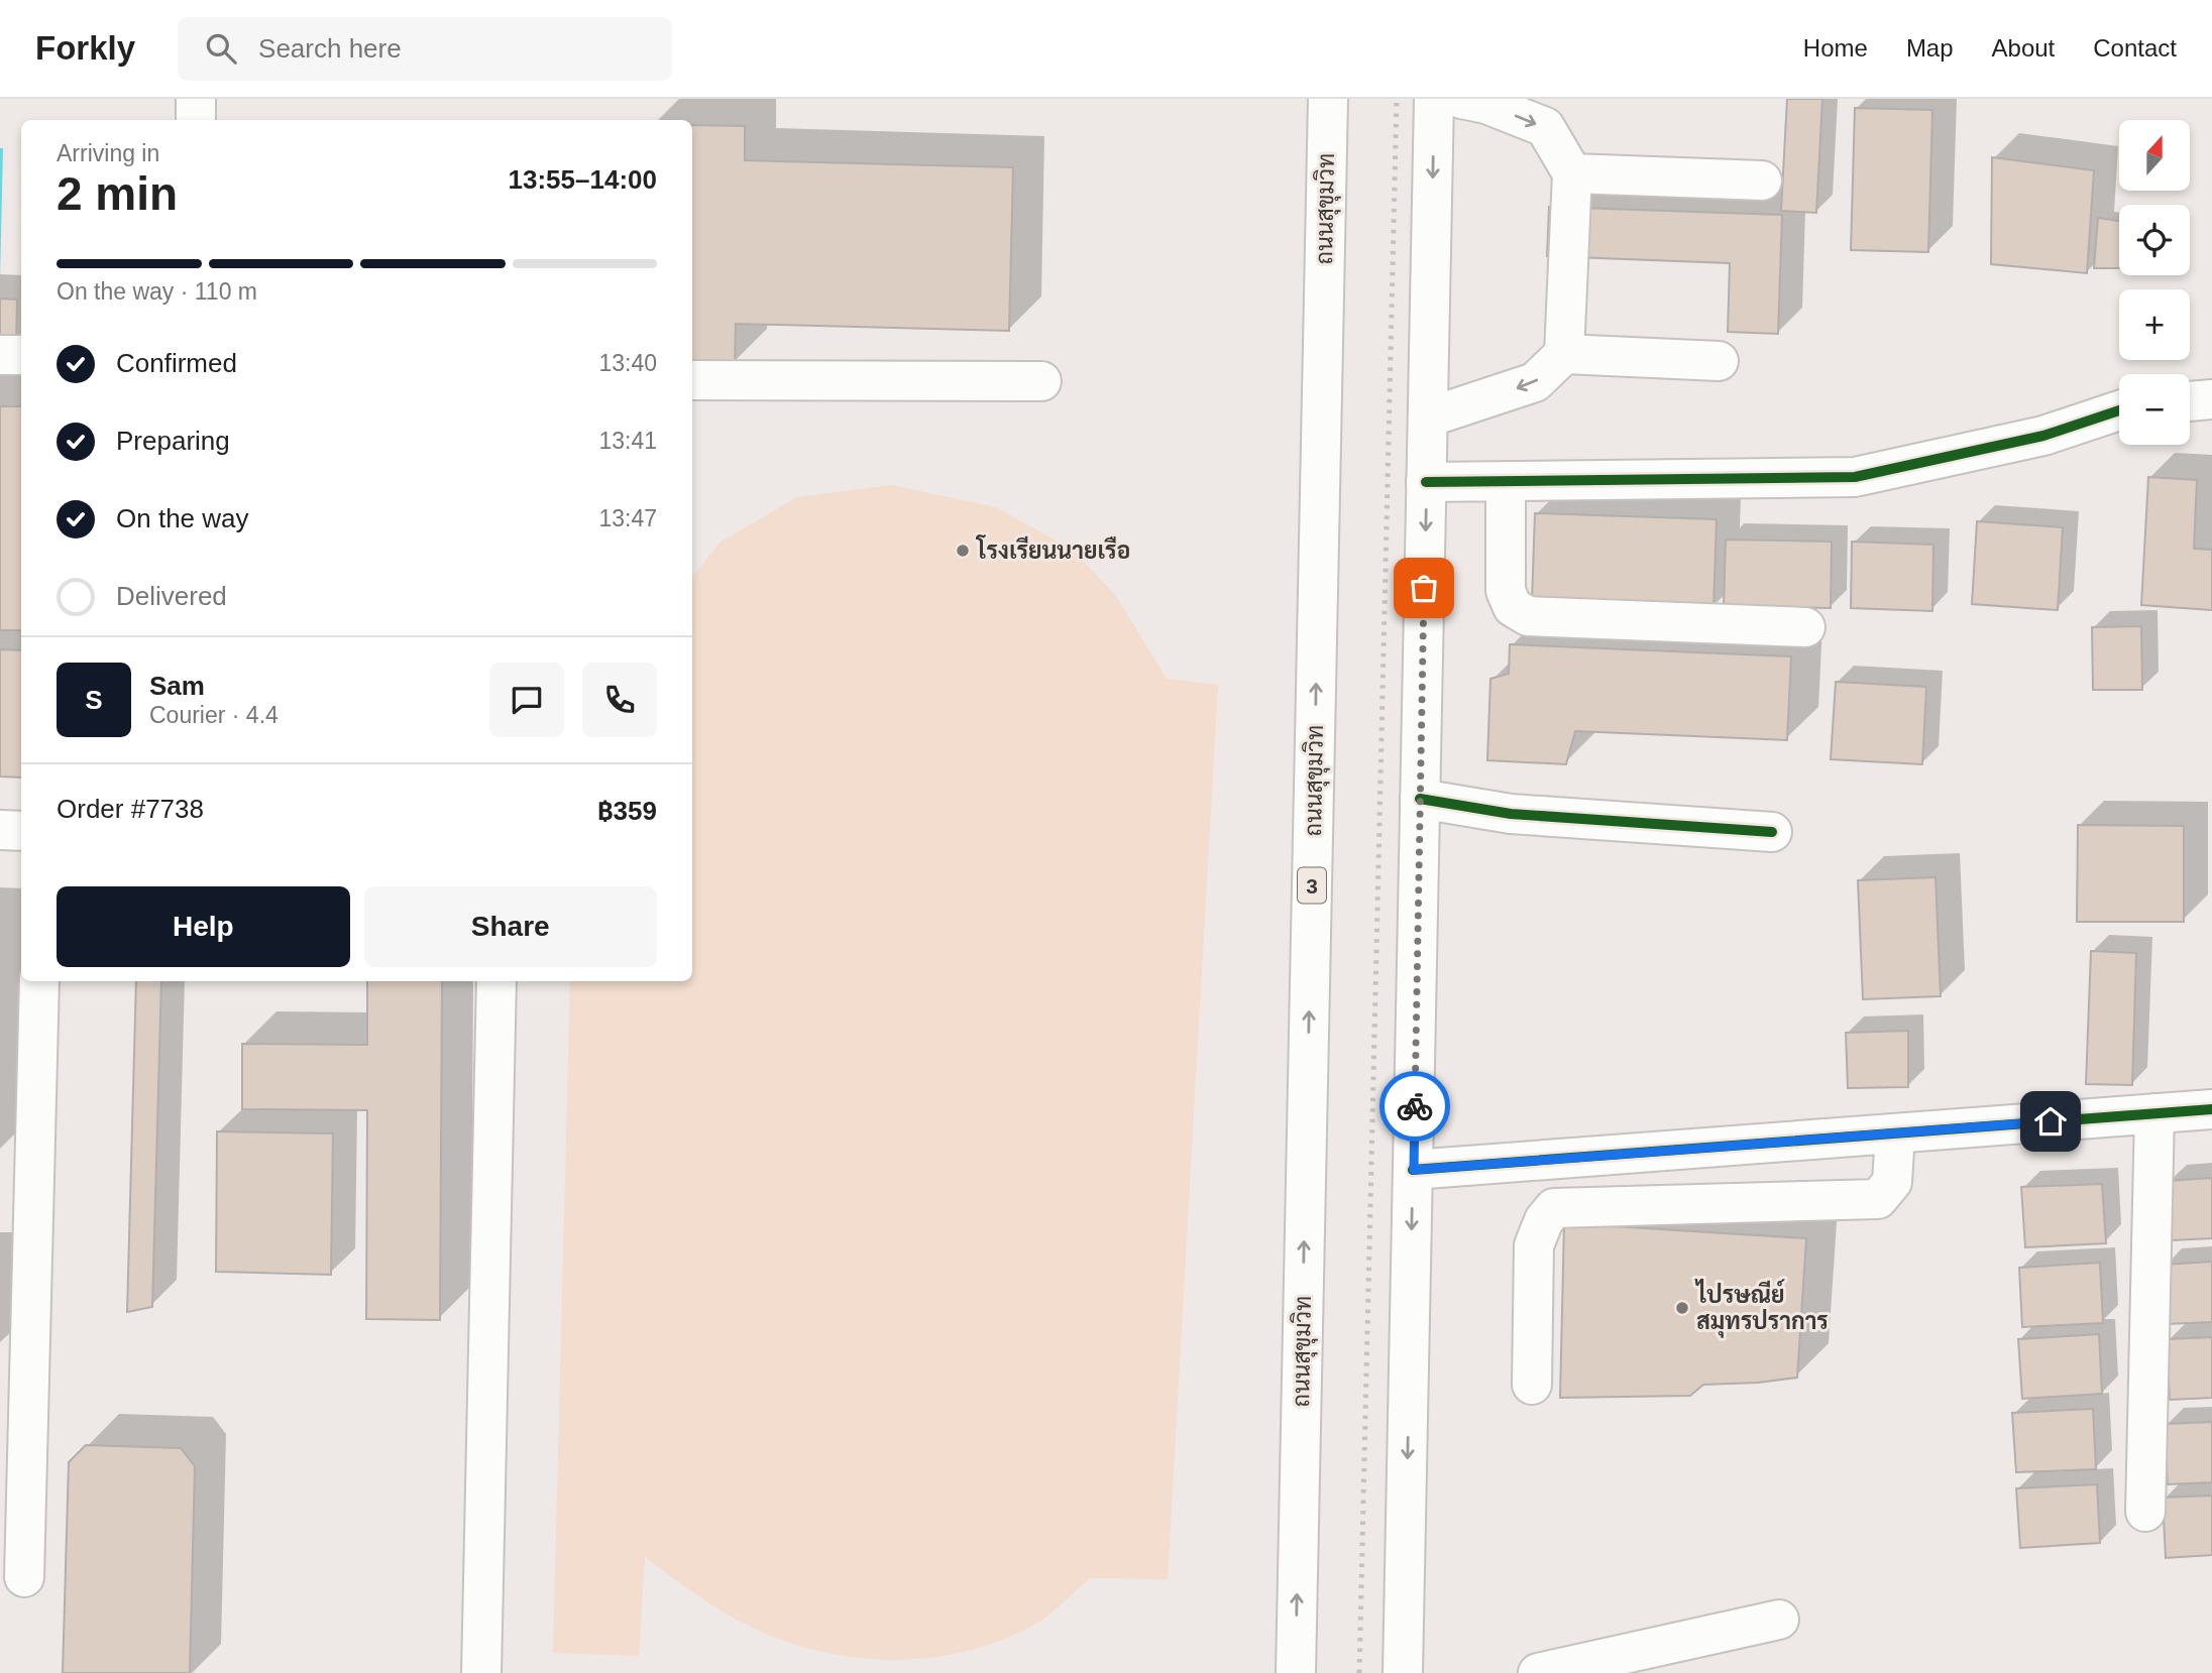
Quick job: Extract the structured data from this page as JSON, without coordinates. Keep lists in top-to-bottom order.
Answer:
{
  "streets": {
    "main road": ["ถนนสุขุมวิท", "3"]
  },
  "places": ["โรงเรียนนายเรือ", "ไปรษณีย์ สมุทรปราการ"],
  "north": "top",
  "page": {
    "header": "Forkly",
    "search": "Search here",
    "nav": [
      "Home",
      "Map",
      "About",
      "Contact"
    ],
    "map_buttons": ["+", "−"],
    "heading": ["2 min", "Arriving in", "13:55–14:00"],
    "panel": [
      "Sam",
      "Courier · 4.4",
      "Order #7738",
      "฿359"
    ],
    "bar": "On the way · 110 m",
    "list": [
      ["Confirmed", "13:40"],
      ["Preparing", "13:41"],
      ["On the way", "13:47"],
      "Delivered"
    ],
    "round": "S",
    "buttons": ["Help", "Share"]
  }
}
